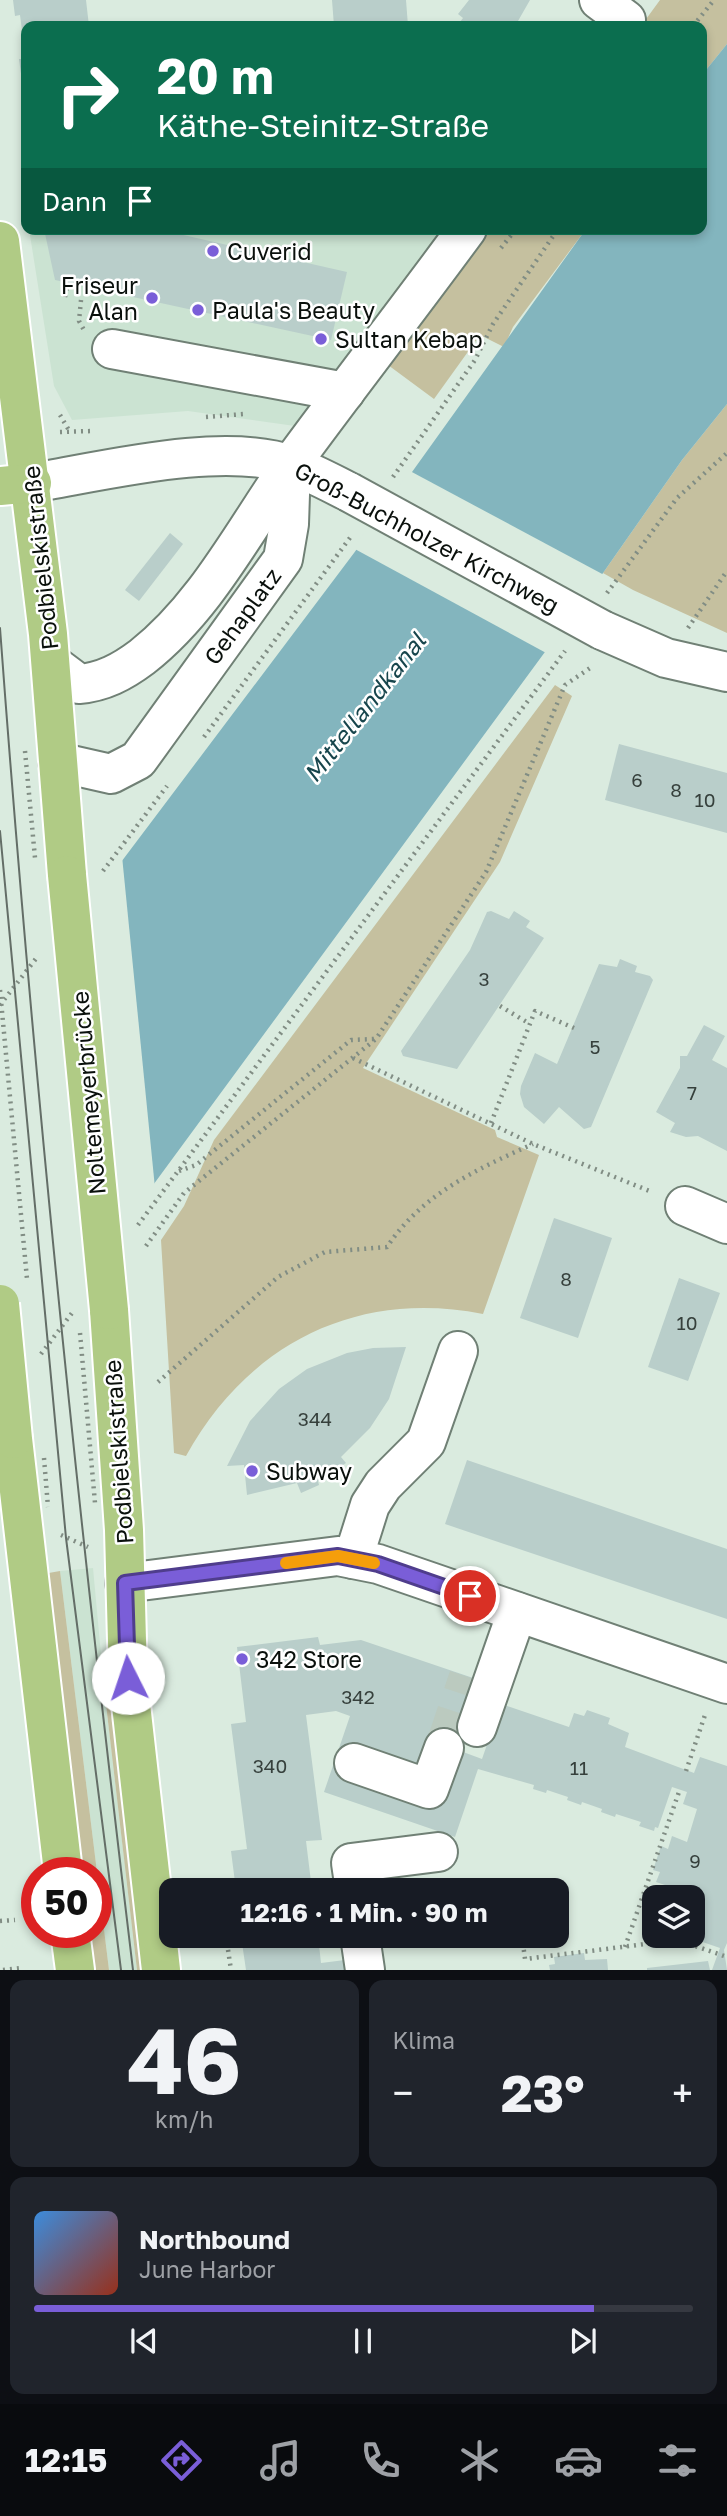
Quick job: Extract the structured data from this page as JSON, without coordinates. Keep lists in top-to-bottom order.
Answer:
{
  "streets": {
    "main road": ["Podbielskistraße", "Noltemeyerbrücke"],
    "street": ["Groß-Buchholzer Kirchweg", "Gehaplatz"]
  },
  "crossings": [
    ["Groß-Buchholzer Kirchweg", "Podbielskistraße"],
    ["Groß-Buchholzer Kirchweg", "Gehaplatz"],
    ["Podbielskistraße", "Gehaplatz"],
    ["Podbielskistraße", "Noltemeyerbrücke"]
  ],
  "water": ["Mittellandkanal"],
  "places": [
    "Cuverid",
    "Friseur Alan",
    "Paula's Beauty",
    "Sultan Kebap",
    "Subway",
    "342 Store"
  ],
  "house_numbers": [
    "6",
    "8",
    "10",
    "3",
    "5",
    "7",
    "8",
    "10",
    "344",
    "342",
    "340",
    "11",
    "9"
  ],
  "page": {
    "turn": ["20 m", "Käthe-Steinitz-Straße"],
    "then": "Dann",
    "limit": "50",
    "trip": "12:16 · 1 Min. · 90 m",
    "tile": [
      ["46", "km/h"],
      "Klima"
    ],
    "heat": ["−", "23°", "+"],
    "song": ["Northbound", "June Harbor"],
    "tabs": "12:15"
  }
}
